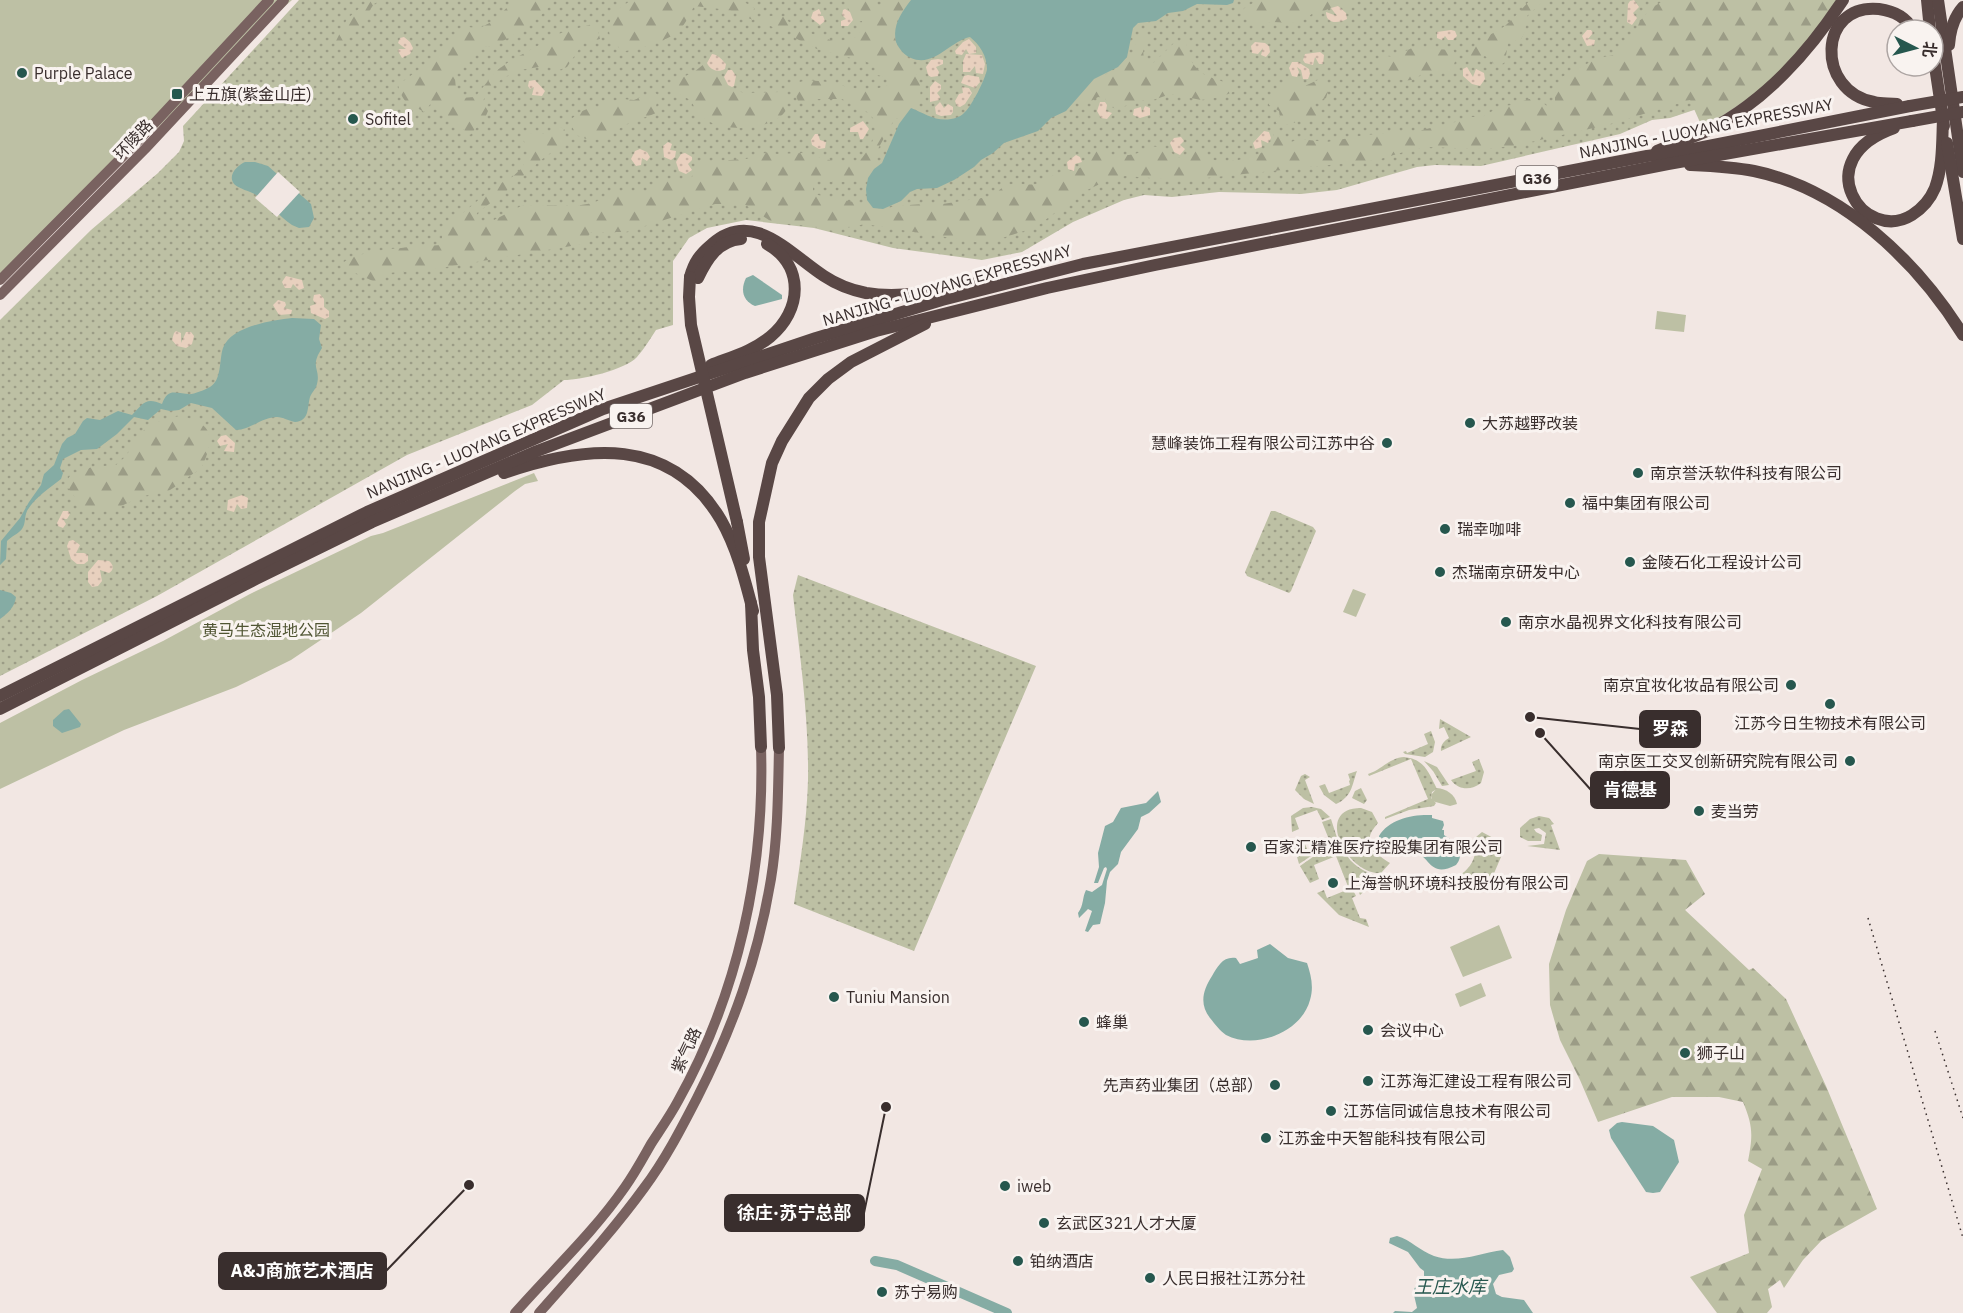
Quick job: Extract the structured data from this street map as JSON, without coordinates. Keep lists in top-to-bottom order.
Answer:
{
  "streets": {
    "highway": ["NANJING - LUOYANG EXPRESSWAY", "G36"],
    "main road": ["环陵路", "紫气路"]
  },
  "water": ["王庄水库"],
  "parks": ["黄马生态湿地公园"],
  "places": {
    "other": [
      "Purple Palace",
      "Sofitel",
      "大苏越野改装",
      "慧峰装饰工程有限公司江苏中谷",
      "南京誉沃软件科技有限公司",
      "福中集团有限公司",
      "瑞幸咖啡",
      "金陵石化工程设计公司",
      "杰瑞南京研发中心",
      "南京水晶视界文化科技有限公司",
      "南京宜妆化妆品有限公司",
      "江苏今日生物技术有限公司",
      "罗森",
      "肯德基",
      "南京医工交叉创新研究院有限公司",
      "麦当劳",
      "百家汇精准医疗控股集团有限公司",
      "上海誉帆环境科技股份有限公司",
      "Tuniu Mansion",
      "蜂巢",
      "会议中心",
      "狮子山",
      "江苏海汇建设工程有限公司",
      "先声药业集团（总部）",
      "徐庄·苏宁总部",
      "江苏信同诚信息技术有限公司",
      "江苏金中天智能科技有限公司",
      "A&J商旅艺术酒店",
      "iweb",
      "玄武区321人才大厦",
      "铂纳酒店",
      "人民日报社江苏分社",
      "苏宁易购"
    ],
    "transit": ["上五旗(紫金山庄)"]
  },
  "north": "right"
}
